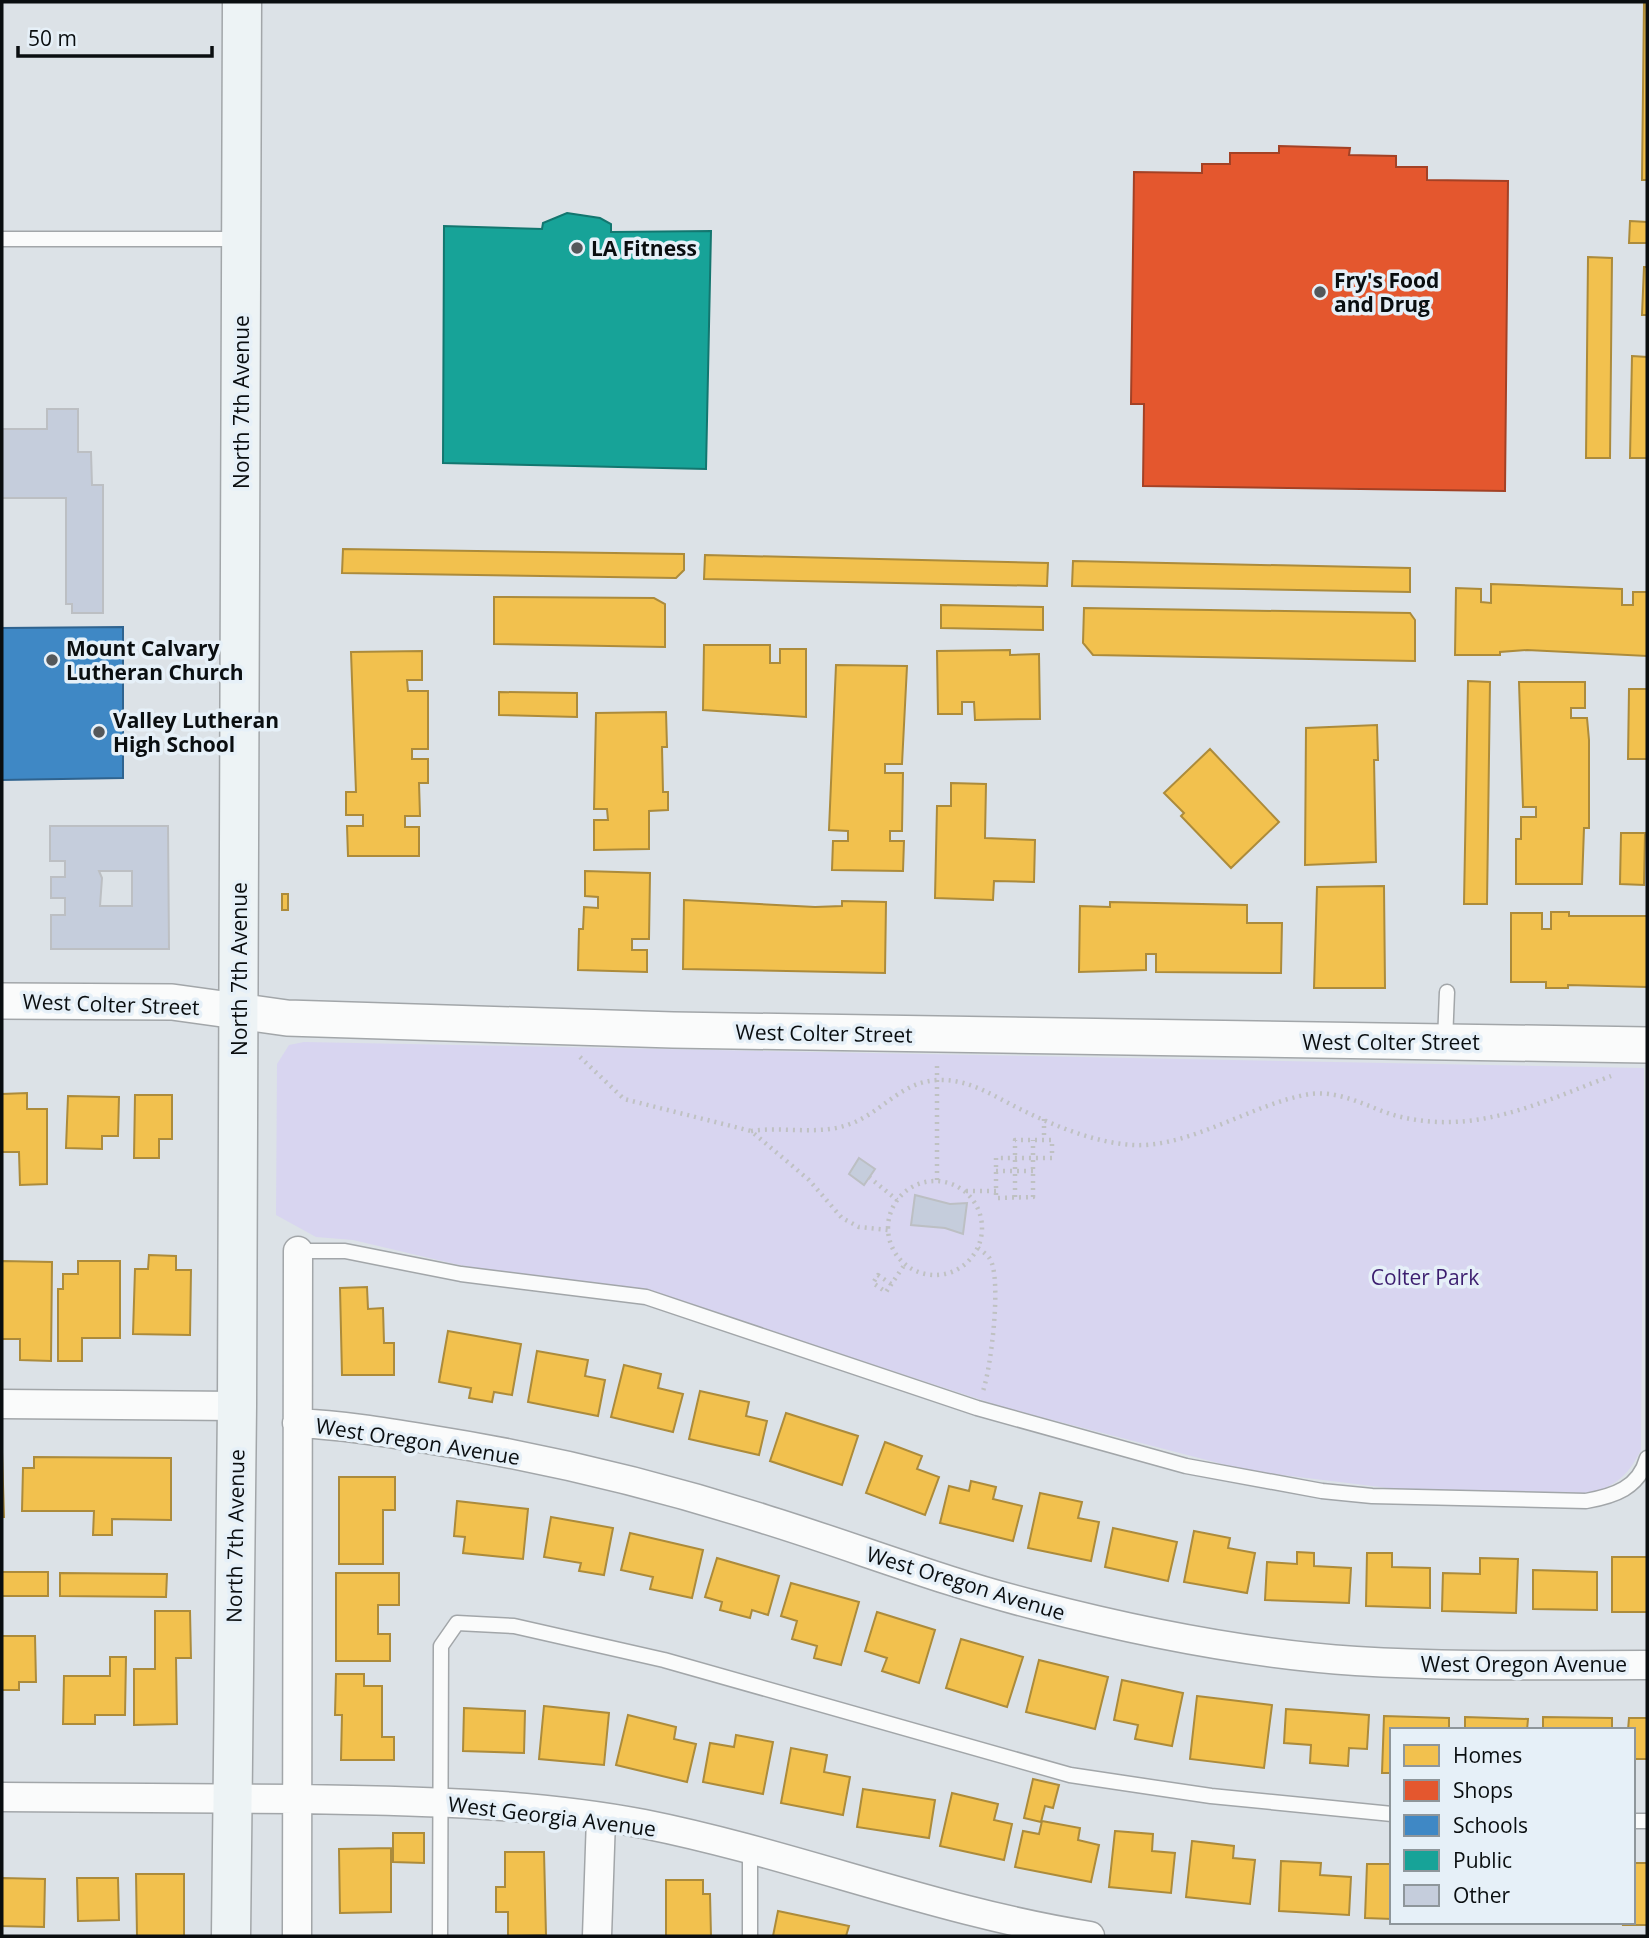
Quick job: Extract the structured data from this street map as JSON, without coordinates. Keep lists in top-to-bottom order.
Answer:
{
  "streets": {
    "main road": ["North 7th Avenue"],
    "street": ["West Colter Street", "West Oregon Avenue", "West Georgia Avenue"]
  },
  "crossings": [
    ["North 7th Avenue", "West Colter Street"],
    ["North 7th Avenue", "West Georgia Avenue"]
  ],
  "parks": ["Colter Park"],
  "places": [
    "LA Fitness",
    "Fry's Food and Drug",
    "Mount Calvary Lutheran Church",
    "Valley Lutheran High School"
  ],
  "legend": [
    "Homes",
    "Shops",
    "Schools",
    "Public",
    "Other"
  ],
  "scale_bar": "50 m"
}
